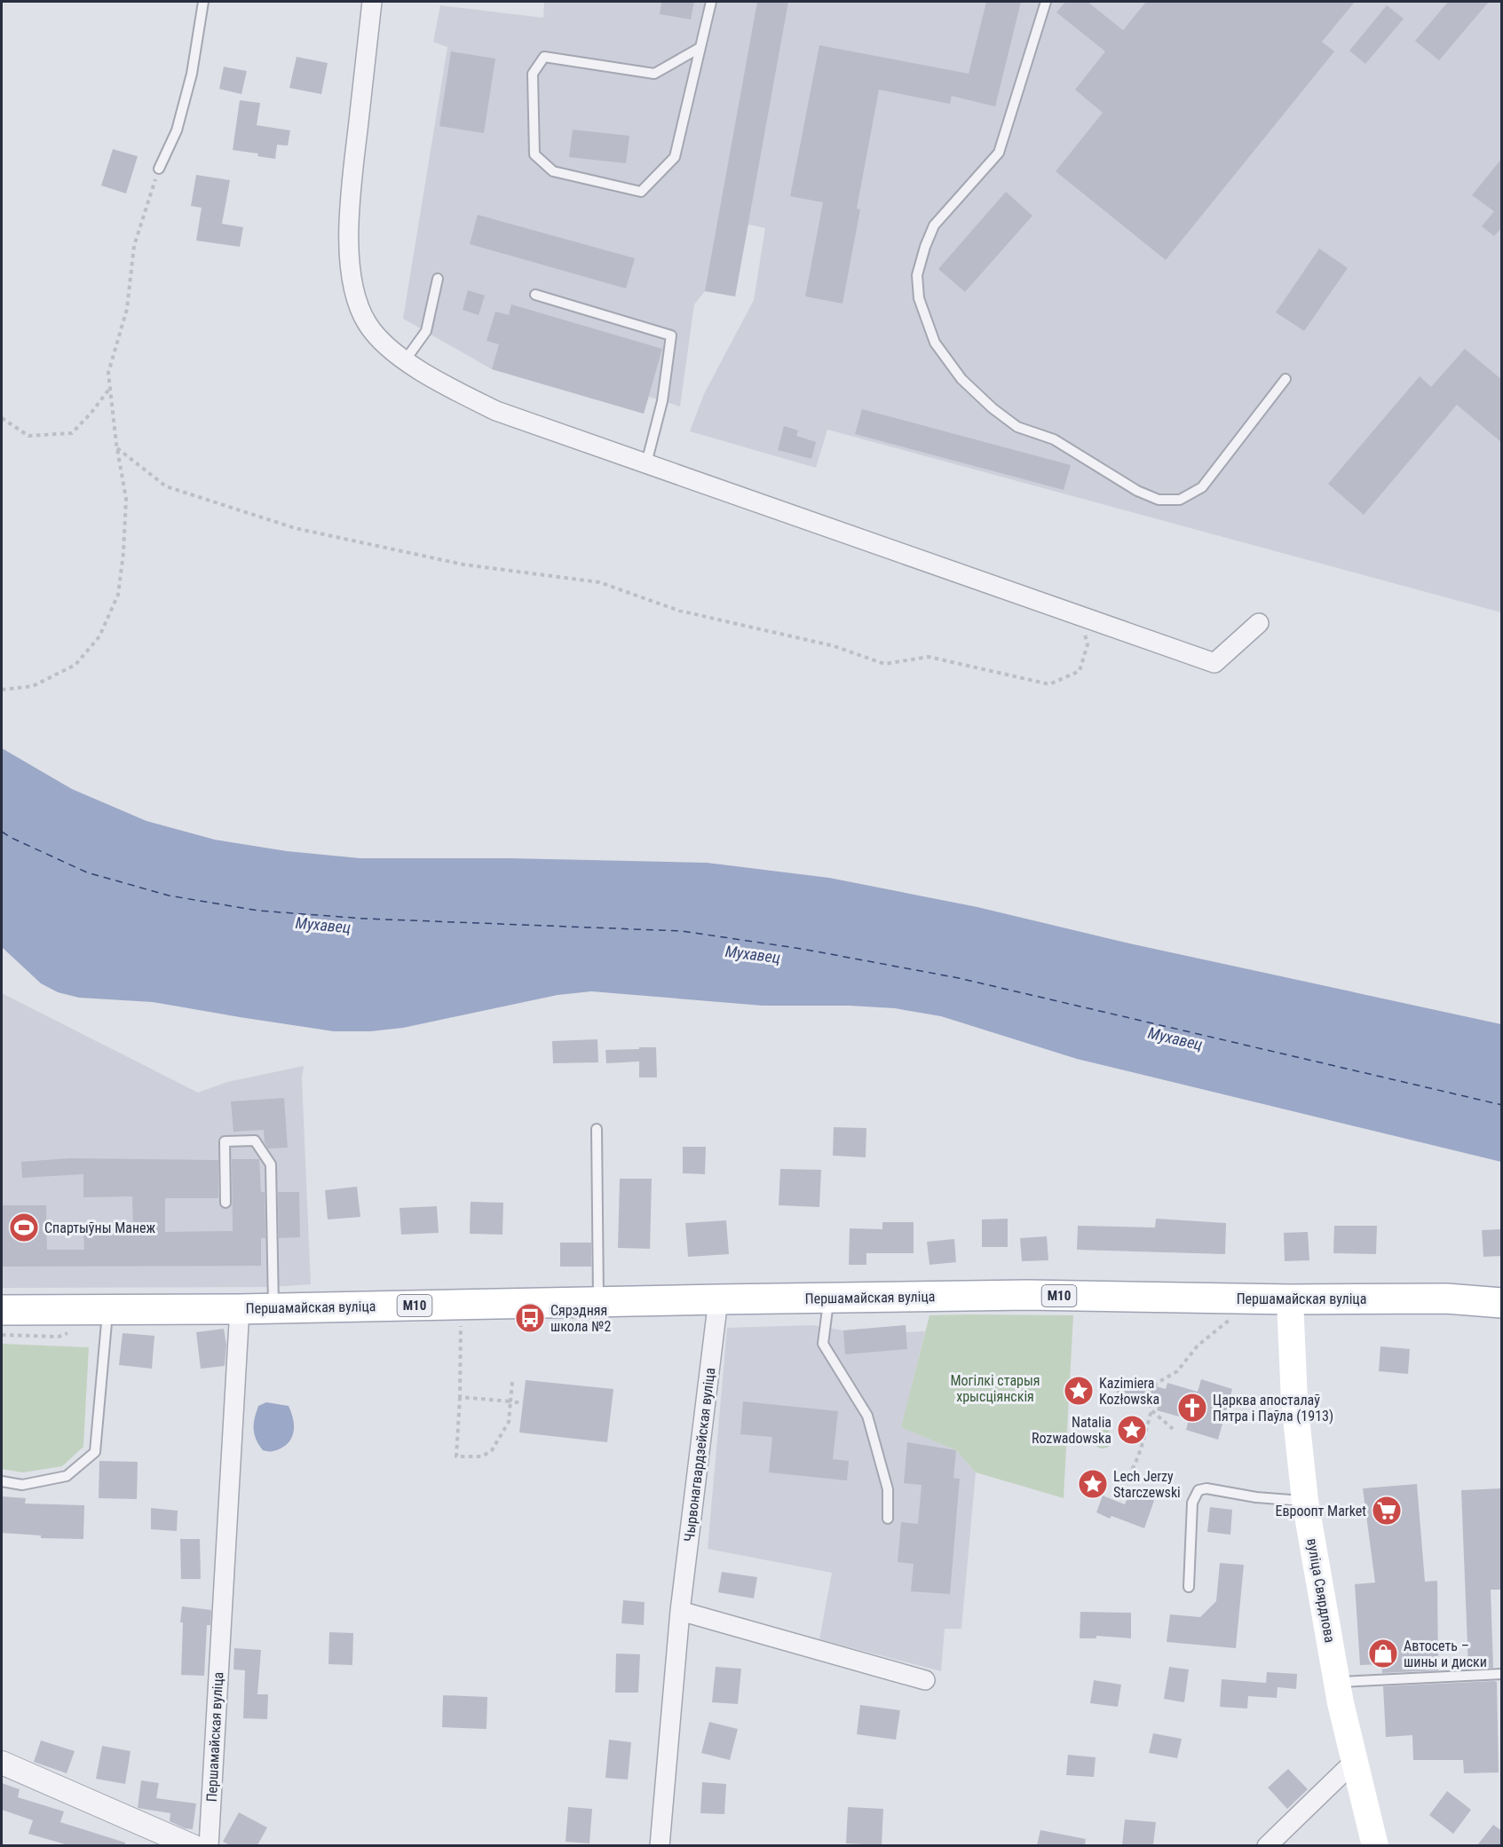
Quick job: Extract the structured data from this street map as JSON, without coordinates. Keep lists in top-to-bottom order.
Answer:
{
  "streets": {
    "main road": ["М10", "Першамайская вуліца", "вуліца Свярдлова"],
    "street": ["Чырвонагвардзейская вуліца"]
  },
  "crossings": [
    ["Першамайская вуліца", "Чырвонагвардзейская вуліца"],
    ["Першамайская вуліца", "вуліца Свярдлова"]
  ],
  "water": ["Мухавец"],
  "parks": ["Могілкі старыя хрысціянскія"],
  "places": {
    "sports": ["Спартыўны Манеж"],
    "bus stop": ["Сярэдняя школа №2"],
    "place": ["Kazimiera Kozłowska", "Natalia Rozwadowska", "Lech Jerzy Starczewski"],
    "church": ["Царква апосталаў Пятра і Паўла (1913)"],
    "supermarket": ["Евроопт Market"],
    "shop": ["Автосеть – шины и диски"]
  }
}
